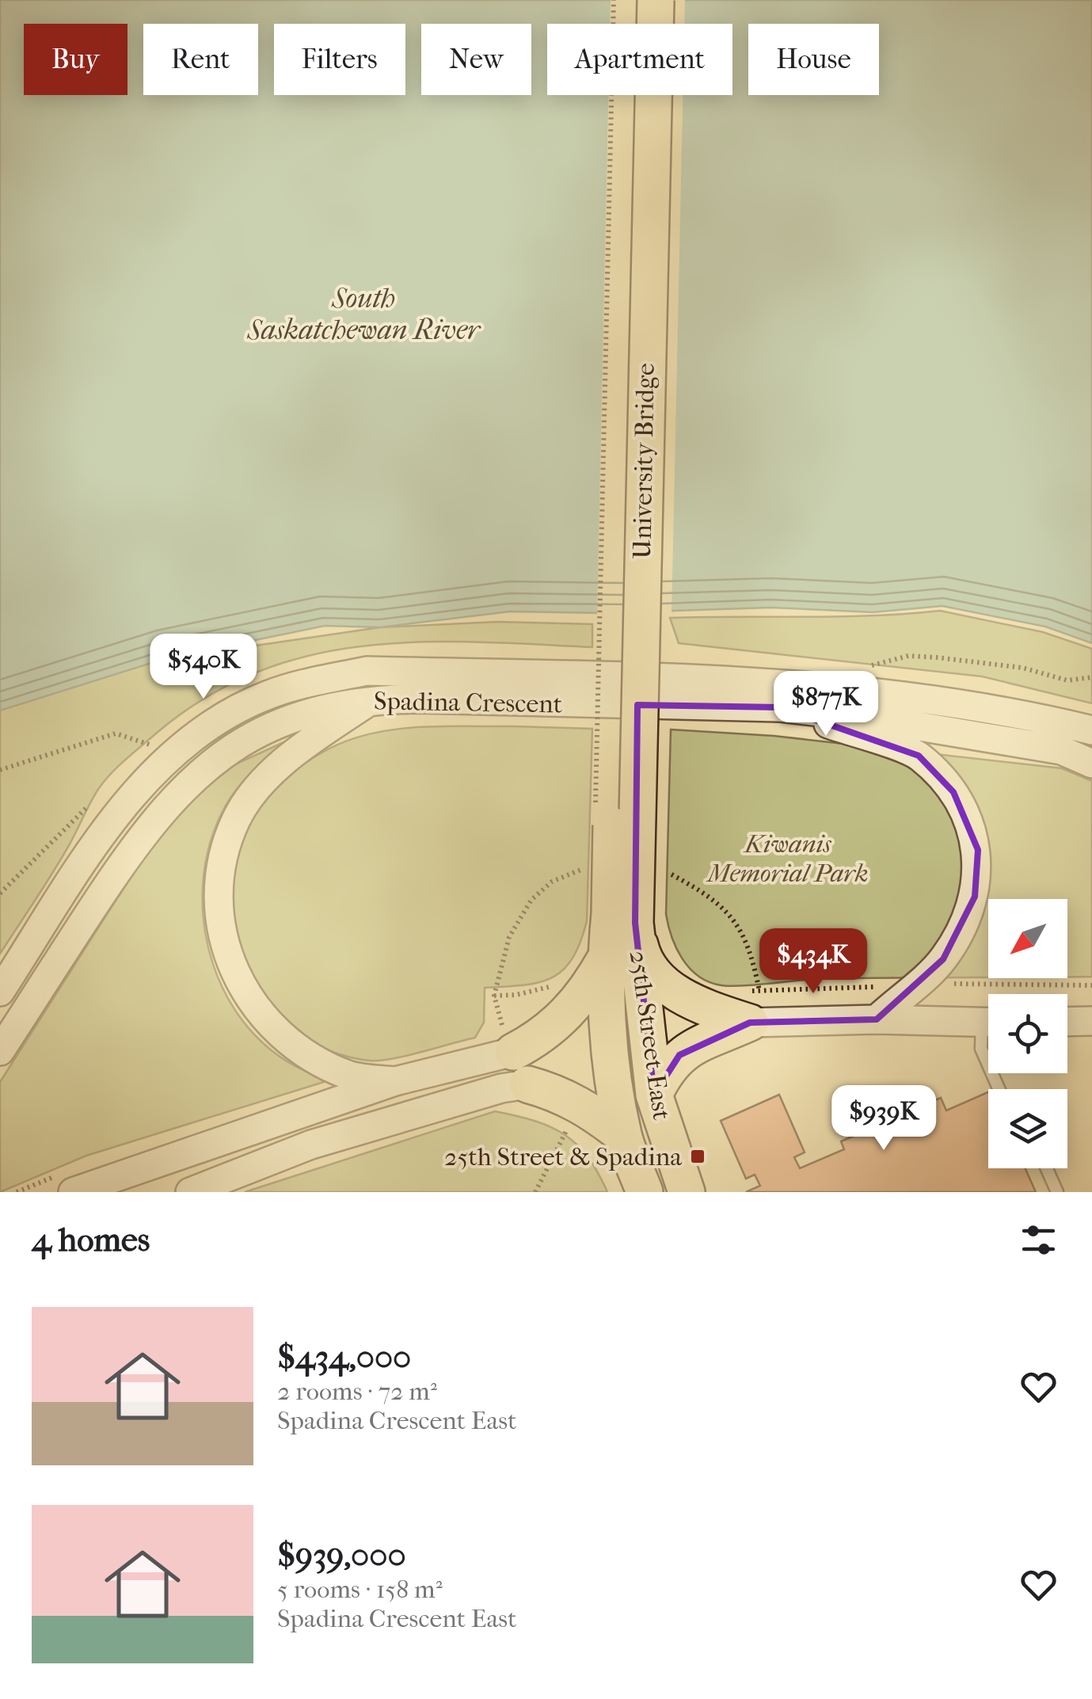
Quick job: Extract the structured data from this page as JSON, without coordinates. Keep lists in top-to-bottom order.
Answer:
{
  "streets": {
    "main road": ["University Bridge", "25th Street East"],
    "street": ["Spadina Crescent"]
  },
  "crossings": [
    ["University Bridge", "25th Street East"]
  ],
  "water": ["South Saskatchewan River"],
  "parks": ["Kiwanis Memorial Park"],
  "places": {
    "transit": ["25th Street & Spadina"]
  },
  "north": "bottom left",
  "page": {
    "chip": [
      "Buy",
      "Rent",
      "Filters",
      "New",
      "Apartment",
      "House"
    ],
    "price": [
      "$540K",
      "$877K",
      "$434K",
      "$939K"
    ],
    "heading": "4 homes",
    "list": [
      {
        "name": "$434,000",
        "note": "2 rooms · 72 m² · Spadina Crescent East"
      },
      {
        "name": "$939,000",
        "note": "5 rooms · 158 m² · Spadina Crescent East"
      }
    ]
  }
}
